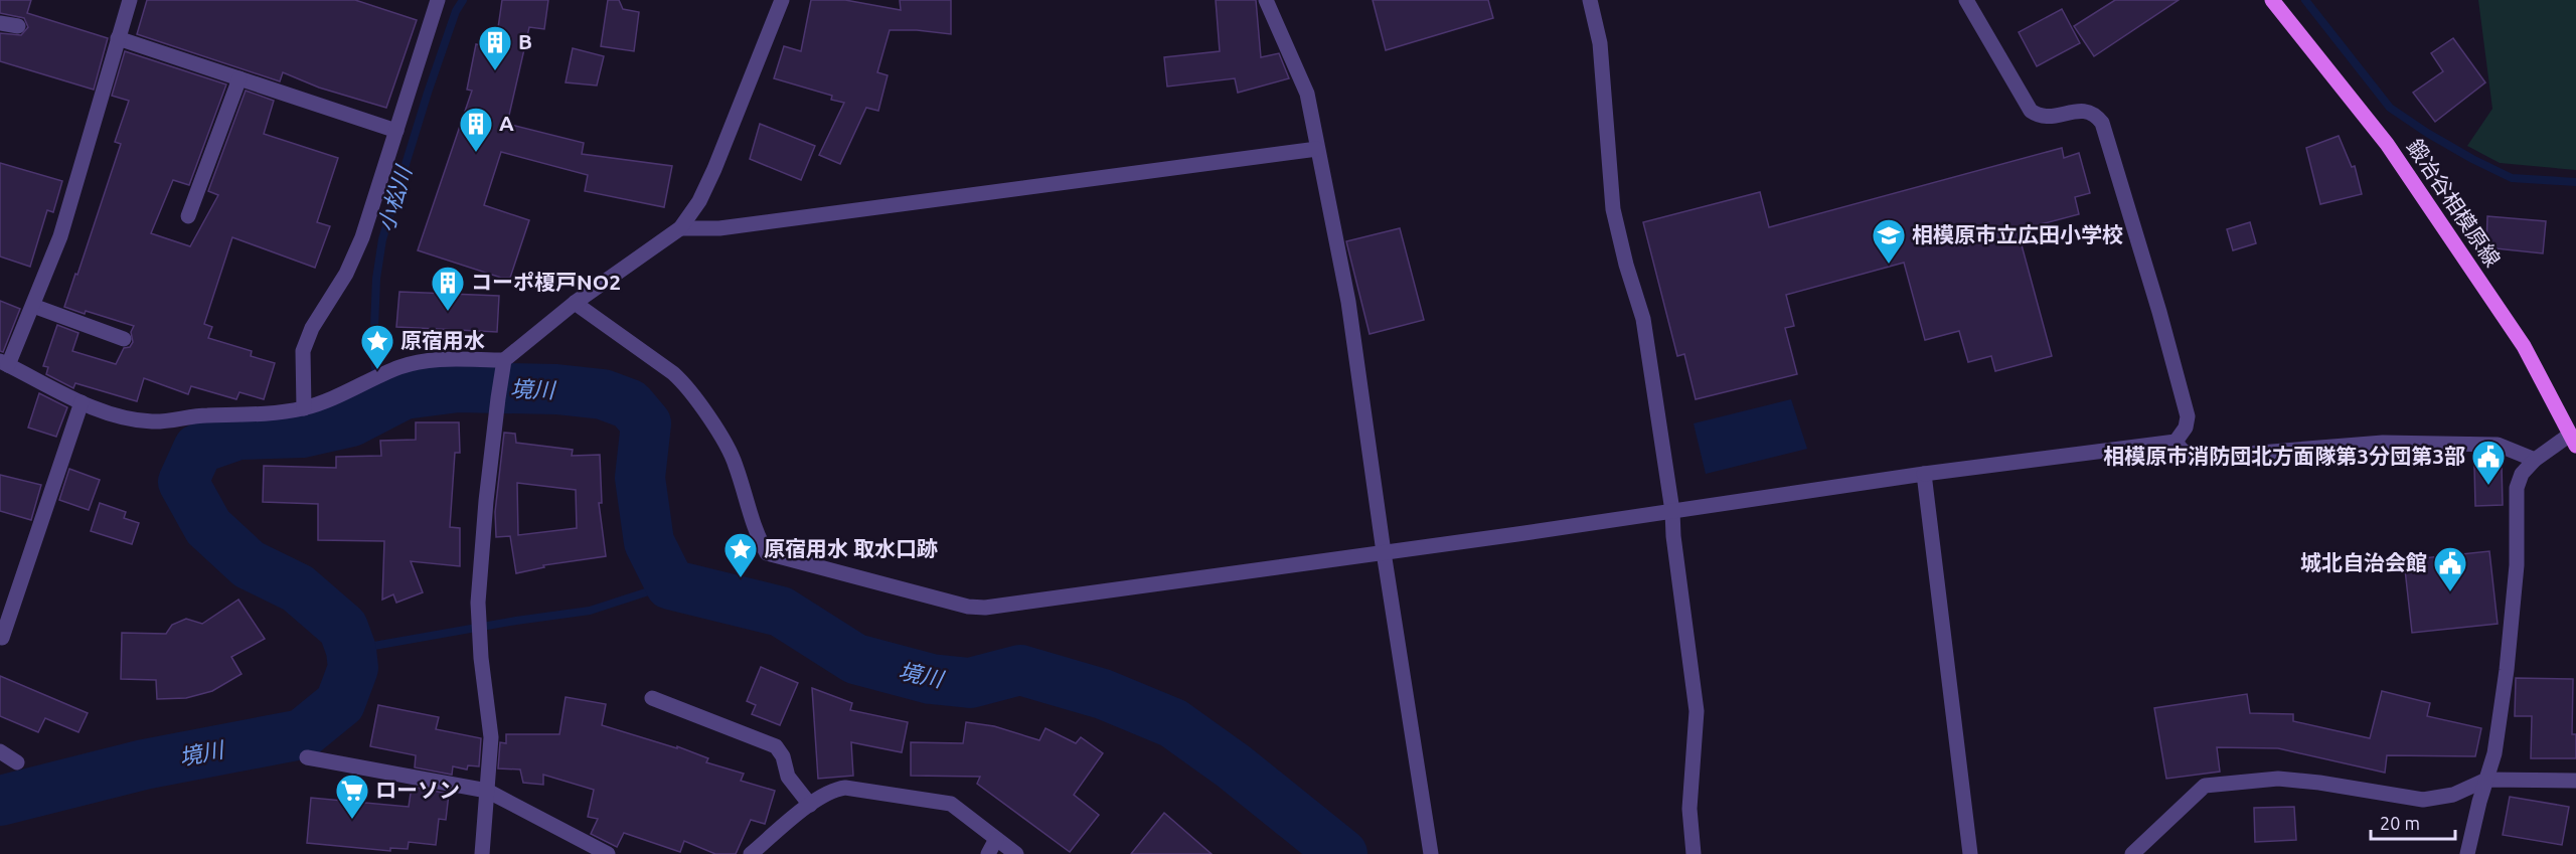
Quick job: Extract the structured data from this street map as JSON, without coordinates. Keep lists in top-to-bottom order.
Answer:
{
  "streets": {
    "main road": ["鍛冶谷相模原線"]
  },
  "water": ["小松川", "境川"],
  "places": {
    "building": ["B", "A", "コーポ榎戸NO2"],
    "school or university": ["相模原市立広田小学校"],
    "place": ["原宿用水", "原宿用水 取水口跡"],
    "public building": ["相模原市消防団北方面隊第3分団第3部", "城北自治会館"],
    "supermarket": ["ローソン"]
  },
  "scale_bar": "20 m"
}
